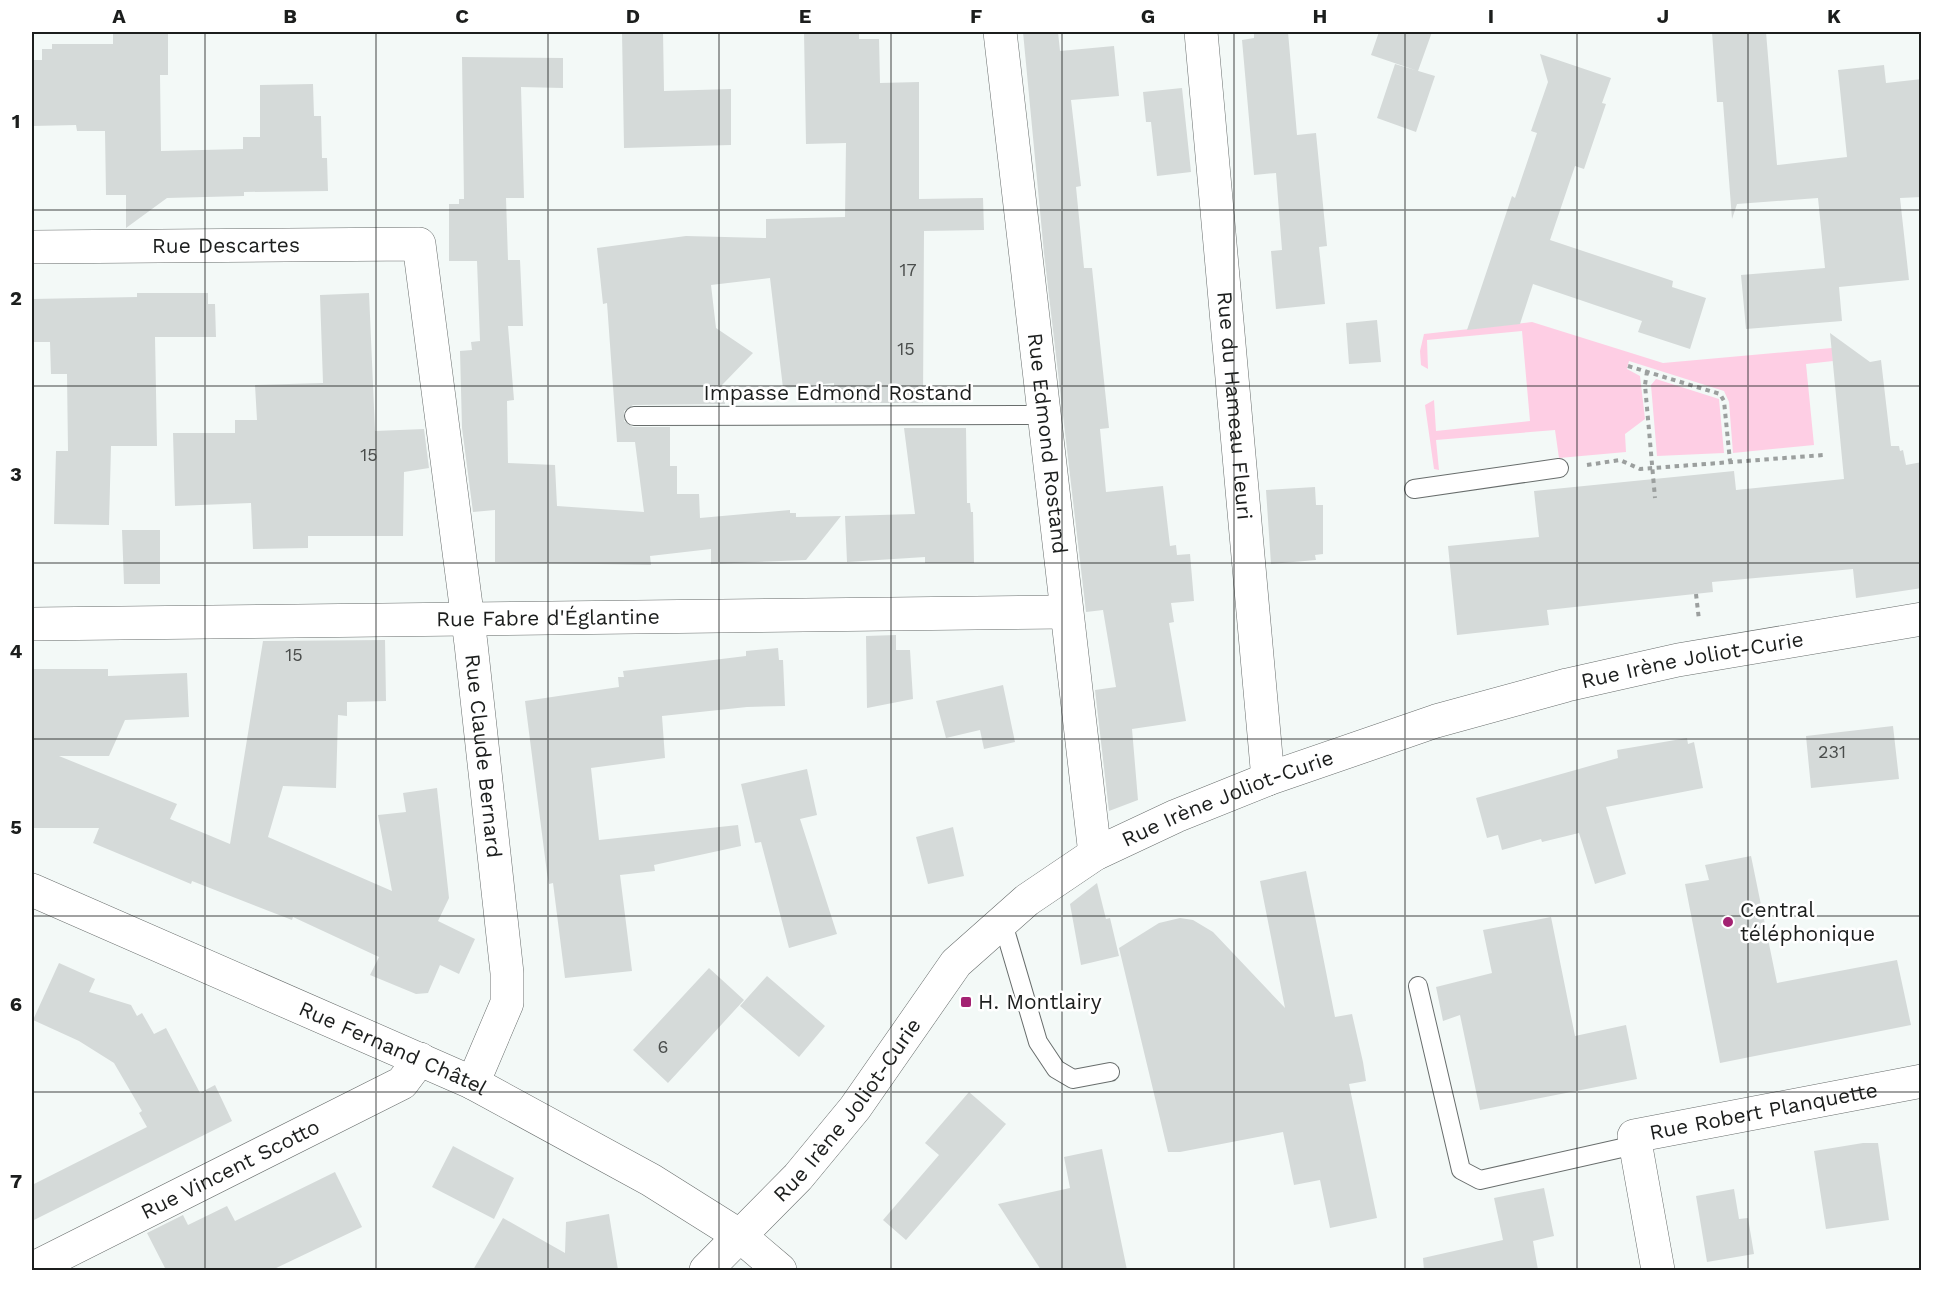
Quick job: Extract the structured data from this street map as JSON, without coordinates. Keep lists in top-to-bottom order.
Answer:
{
  "streets": {
    "street": [
      "Rue Descartes",
      "Rue du Hameau Fleuri",
      "Rue Edmond Rostand",
      "Rue Fabre d'Églantine",
      "Rue Irène Joliot-Curie",
      "Rue Claude Bernard",
      "Rue Fernand Châtel",
      "Rue Robert Planquette",
      "Rue Vincent Scotto"
    ],
    "lane": ["Impasse Edmond Rostand"]
  },
  "crossings": [
    ["Rue Descartes", "Rue Claude Bernard"],
    ["Impasse Edmond Rostand", "Rue Edmond Rostand"],
    ["Rue du Hameau Fleuri", "Rue Irène Joliot-Curie"],
    ["Rue Edmond Rostand", "Rue Fabre d'Églantine"],
    ["Rue Edmond Rostand", "Rue Irène Joliot-Curie"],
    ["Rue Fabre d'Églantine", "Rue Claude Bernard"],
    ["Rue Irène Joliot-Curie", "Rue Fernand Châtel"],
    ["Rue Claude Bernard", "Rue Fernand Châtel"],
    ["Rue Fernand Châtel", "Rue Vincent Scotto"]
  ],
  "places": {
    "other": ["Central téléphonique"],
    "transit": ["H. Montlairy"]
  },
  "house_numbers": [
    "17",
    "15",
    "15",
    "15",
    "231",
    "6"
  ],
  "grid": {
    "columns": [
      "A",
      "B",
      "C",
      "D",
      "E",
      "F",
      "G",
      "H",
      "I",
      "J",
      "K"
    ],
    "rows": [
      "1",
      "2",
      "3",
      "4",
      "5",
      "6",
      "7"
    ]
  }
}
